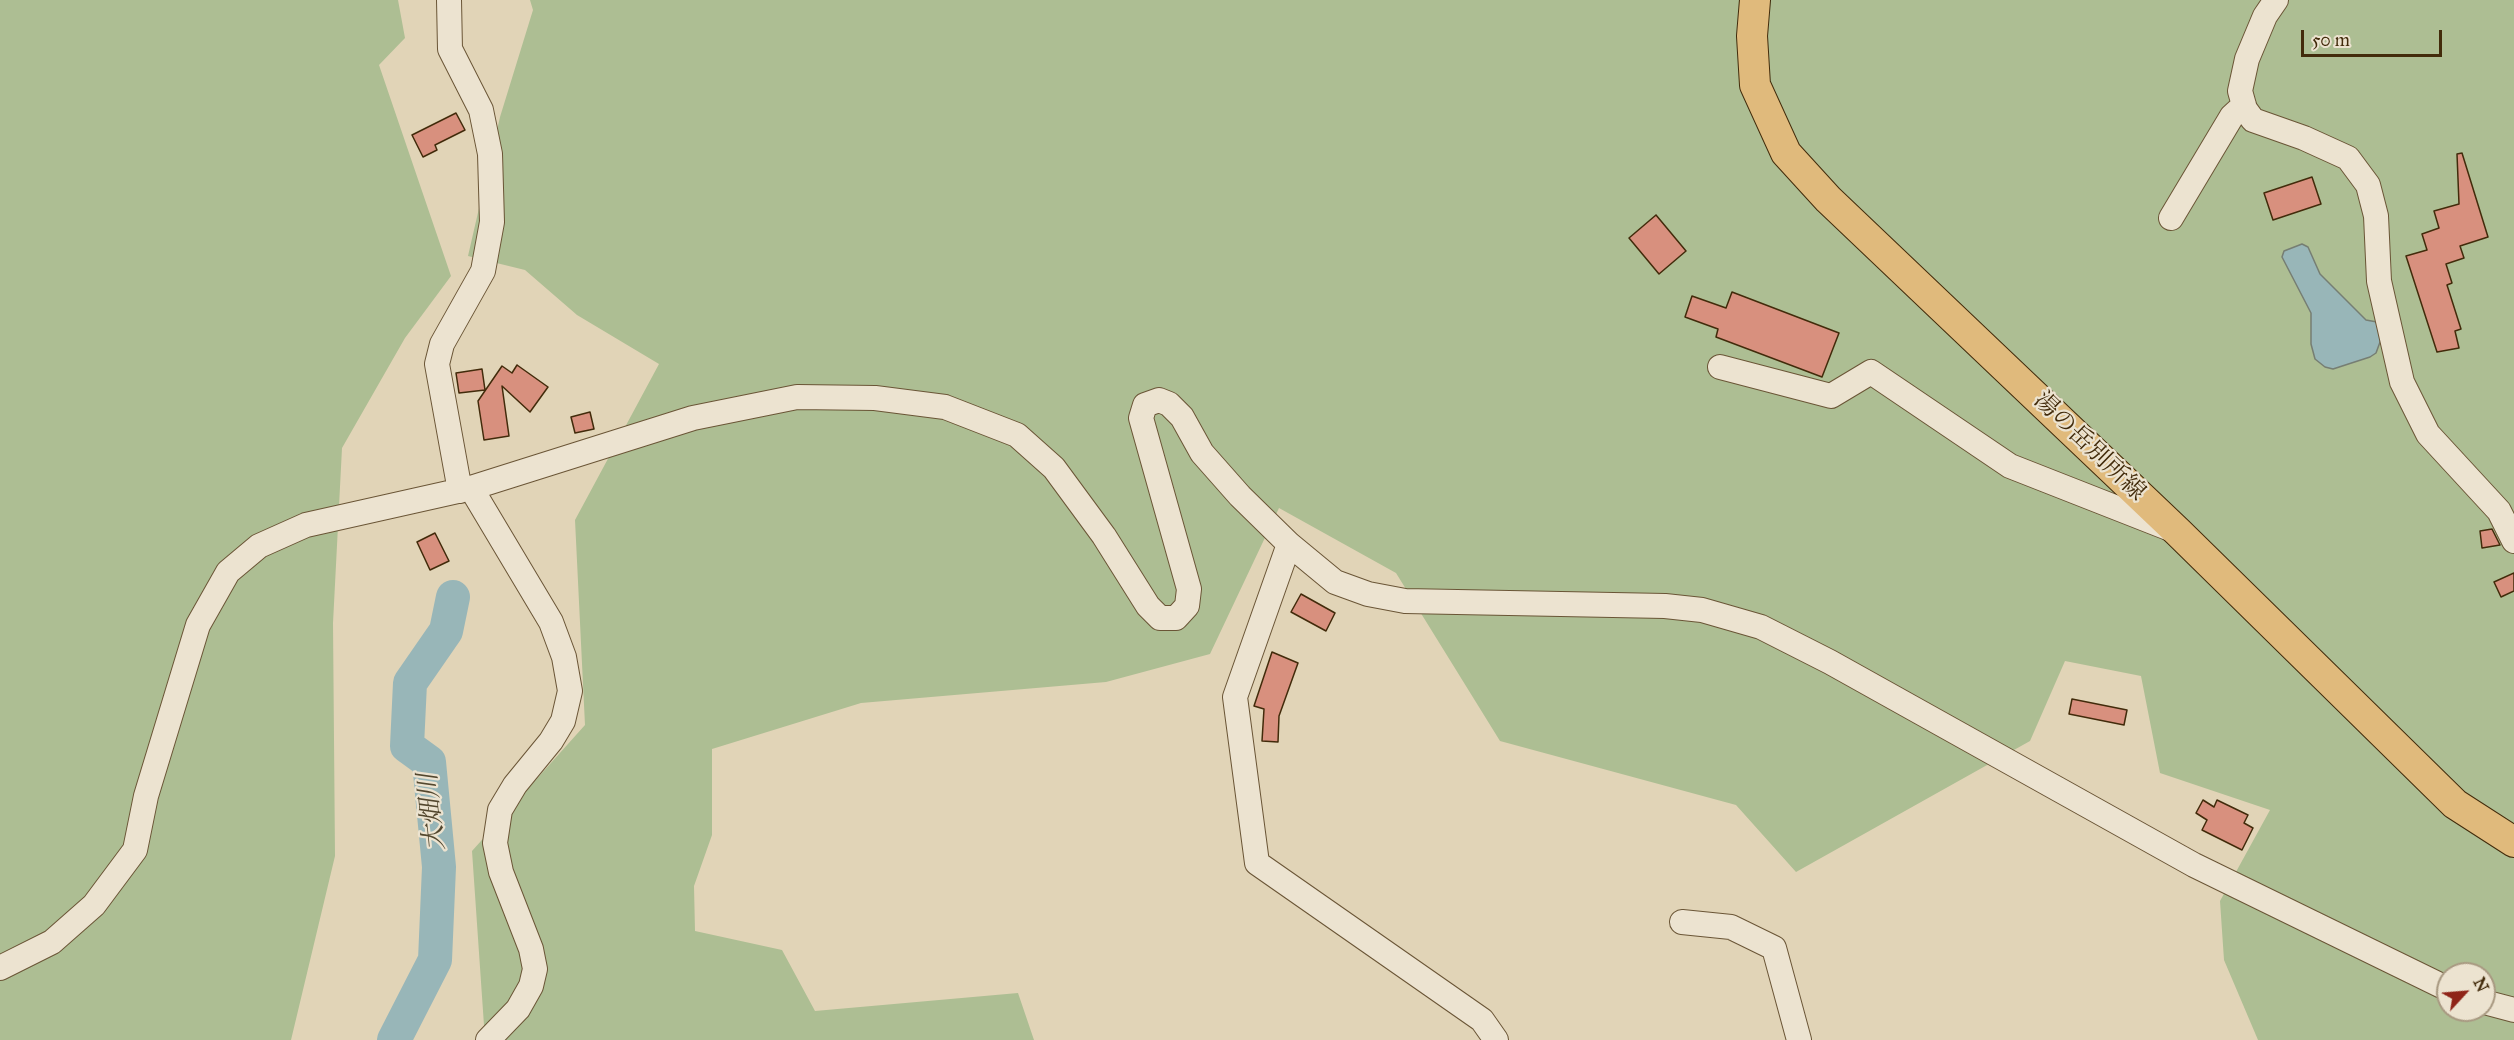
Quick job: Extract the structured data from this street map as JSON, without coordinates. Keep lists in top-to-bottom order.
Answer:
{
  "streets": {
    "main road": ["湯の岳別所線"]
  },
  "water": ["大畑川"],
  "scale_bar": "50 m",
  "north": "top right"
}
